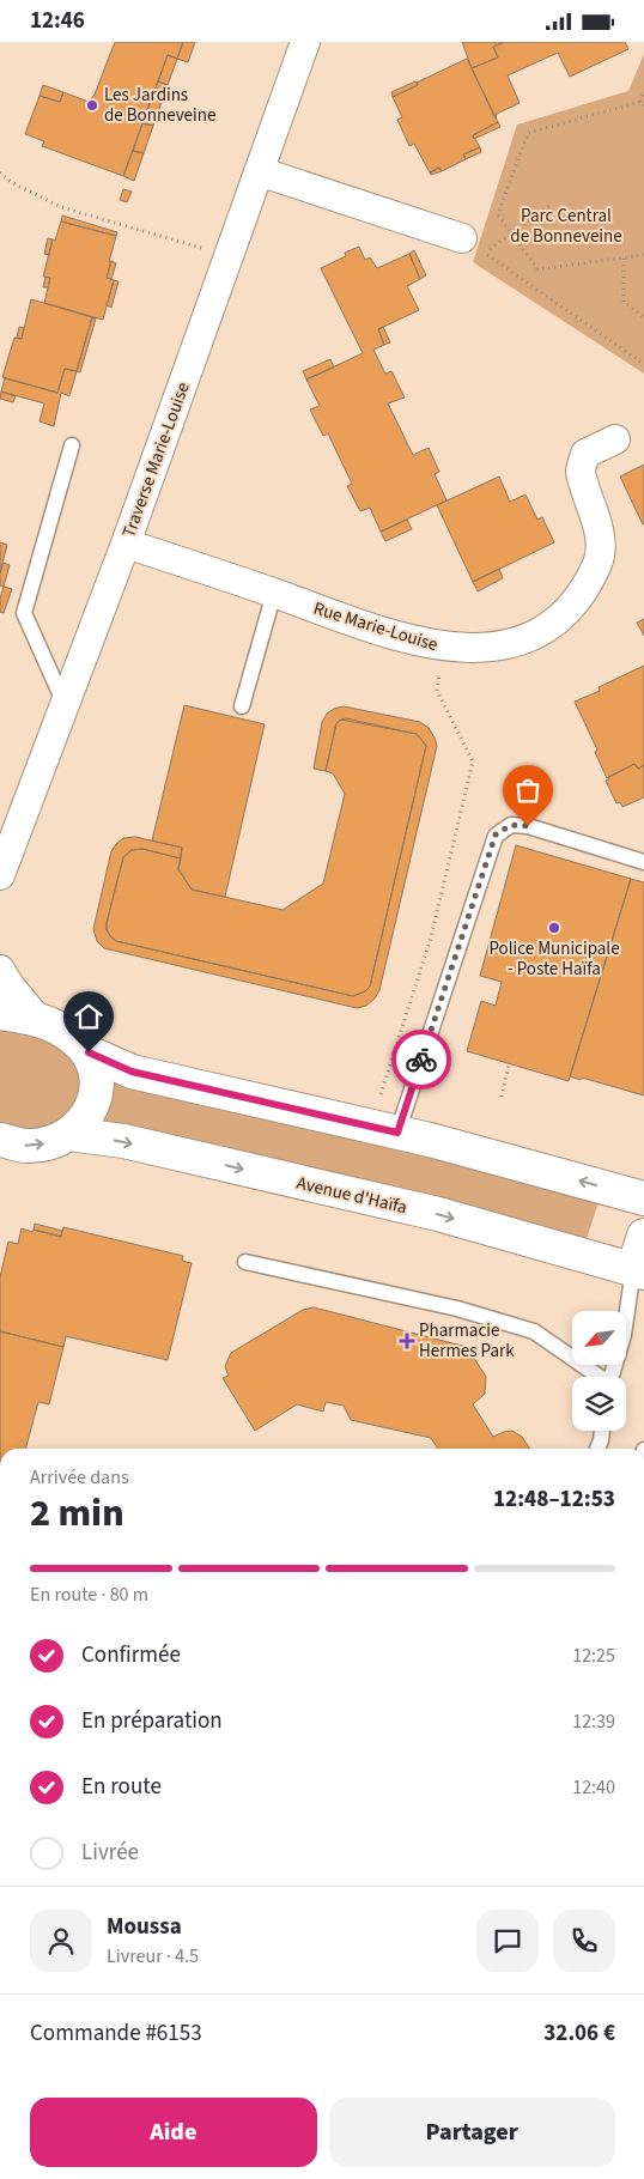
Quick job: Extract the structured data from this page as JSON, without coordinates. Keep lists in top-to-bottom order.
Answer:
{
  "streets": {
    "street": ["Traverse Marie-Louise", "Rue Marie-Louise", "Avenue d'Haïfa"]
  },
  "crossings": [
    ["Traverse Marie-Louise", "Rue Marie-Louise"]
  ],
  "parks": ["Parc Central de Bonneveine"],
  "places": {
    "other": ["Les Jardins de Bonneveine", "Police Municipale - Poste Haïfa"],
    "health": ["Pharmacie Hermes Park"]
  },
  "north": "bottom left",
  "page": {
    "status": "12:46",
    "heading": ["2 min", "Arrivée dans", "12:48–12:53"],
    "panel": [
      "Moussa",
      "Livreur · 4.5",
      "Commande #6153",
      "32.06 €"
    ],
    "bar": "En route · 80 m",
    "list": [
      ["Confirmée", "12:25"],
      ["En préparation", "12:39"],
      ["En route", "12:40"],
      "Livrée"
    ],
    "buttons": ["Aide", "Partager"]
  }
}
